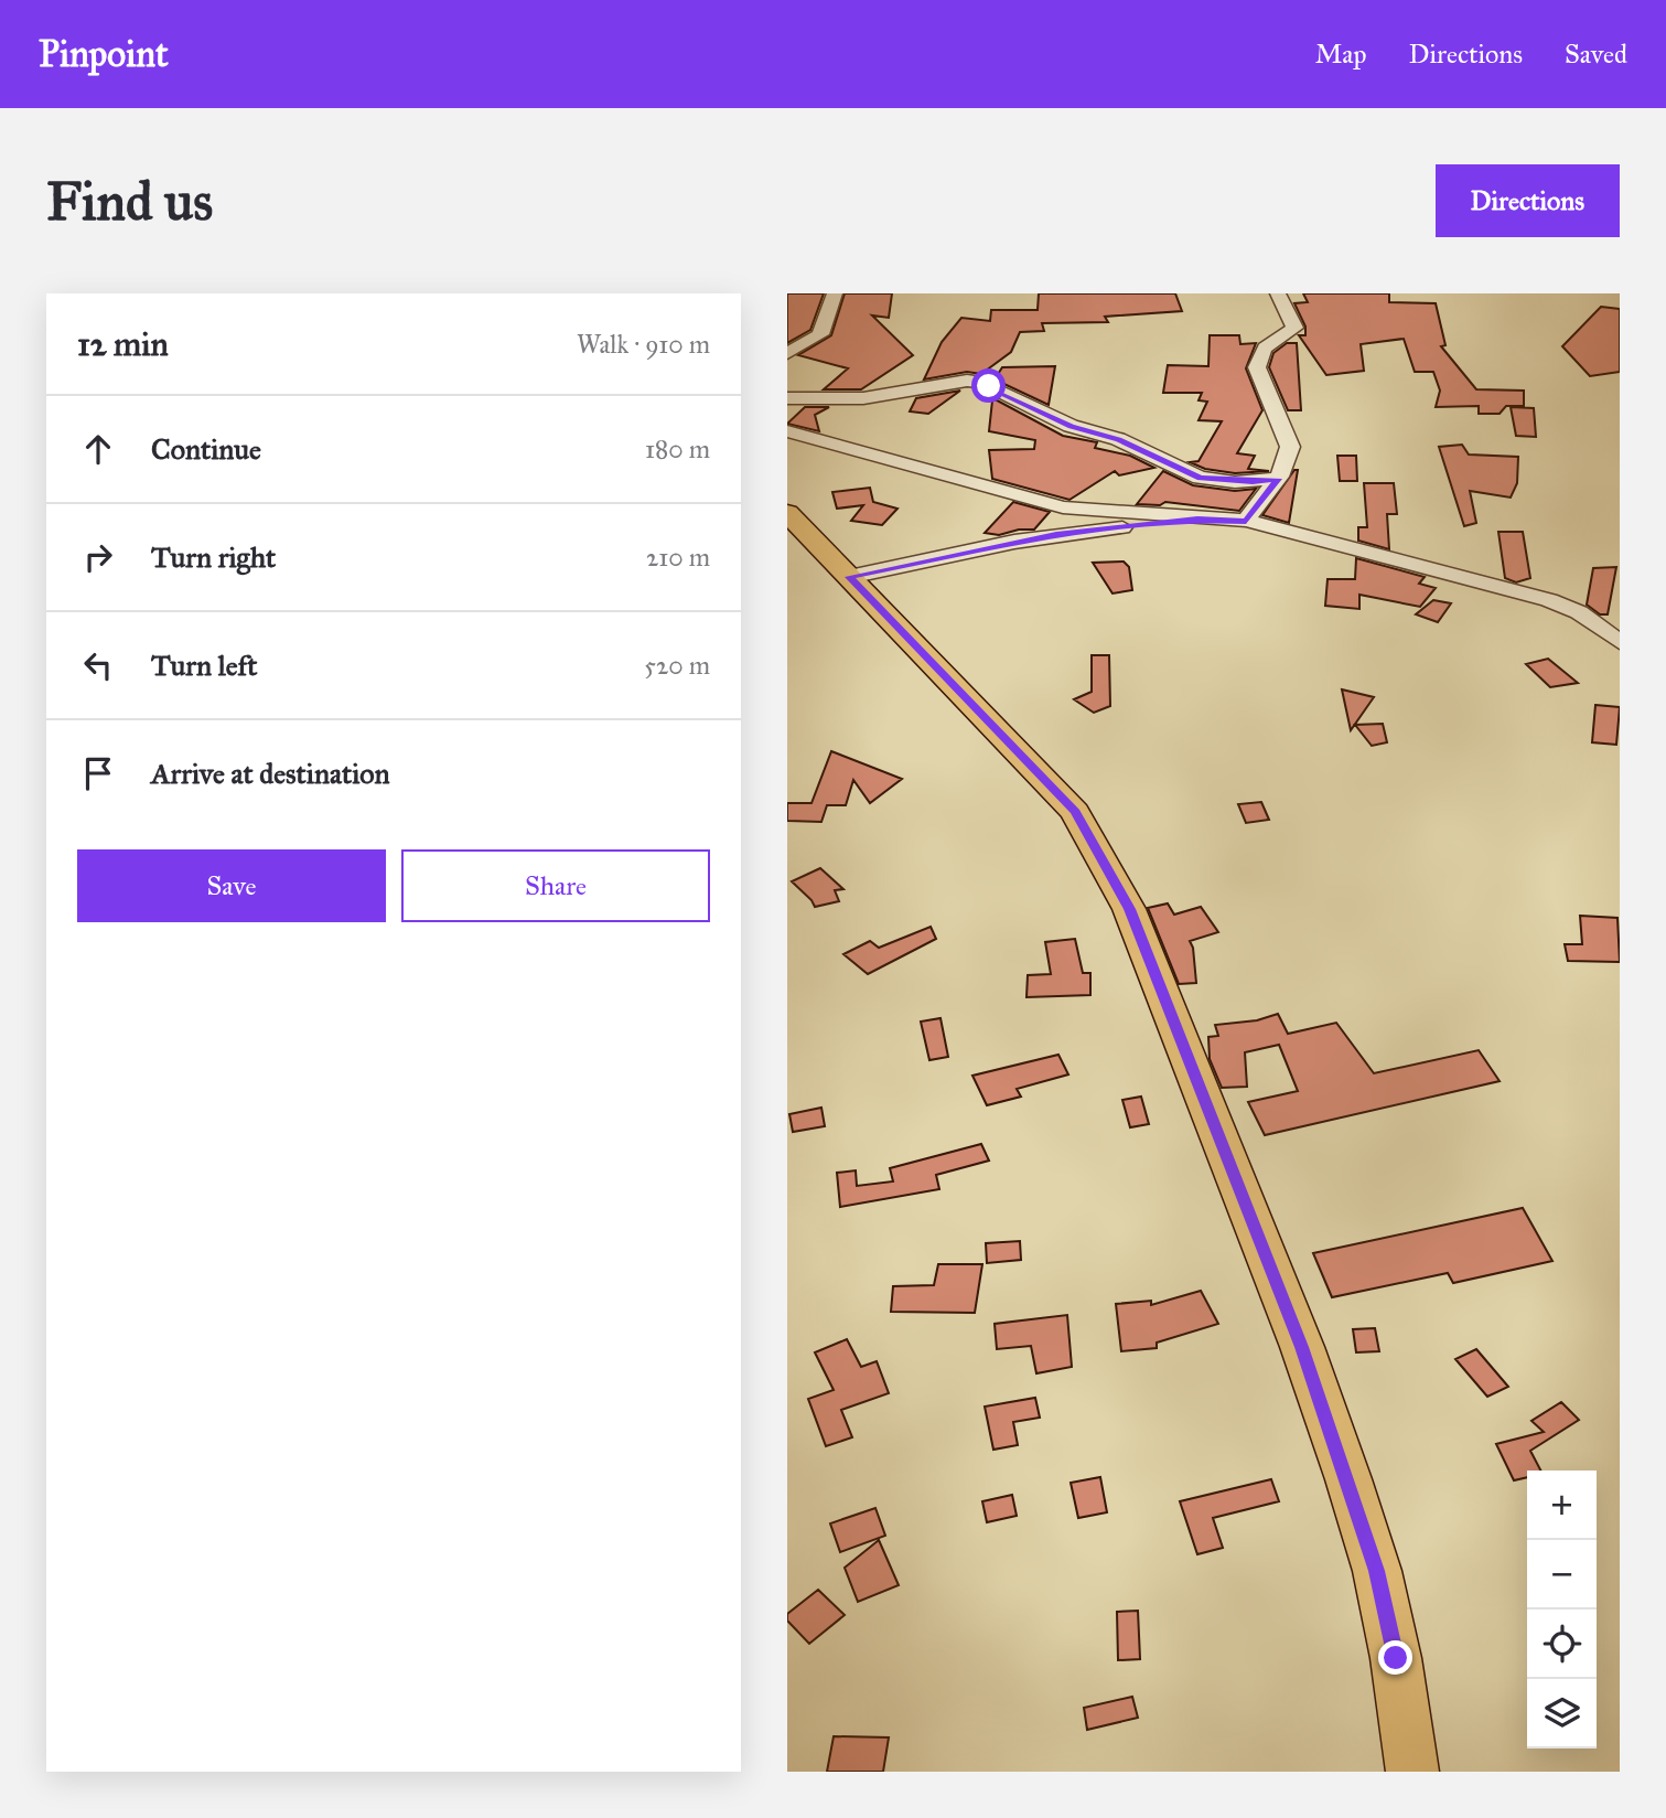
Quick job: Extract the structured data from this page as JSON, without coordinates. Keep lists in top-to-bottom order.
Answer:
{
  "page": {
    "header": "Pinpoint",
    "nav": ["Map", "Directions", "Saved"],
    "buttons": [
      "Directions",
      ["Save", "Share"]
    ],
    "title": "Find us",
    "heading": ["12 min", "Walk · 910 m"],
    "list": [
      ["Continue", "180 m"],
      ["Turn right", "210 m"],
      ["Turn left", "520 m"],
      "Arrive at destination"
    ],
    "map_buttons": ["+", "−"]
  }
}
